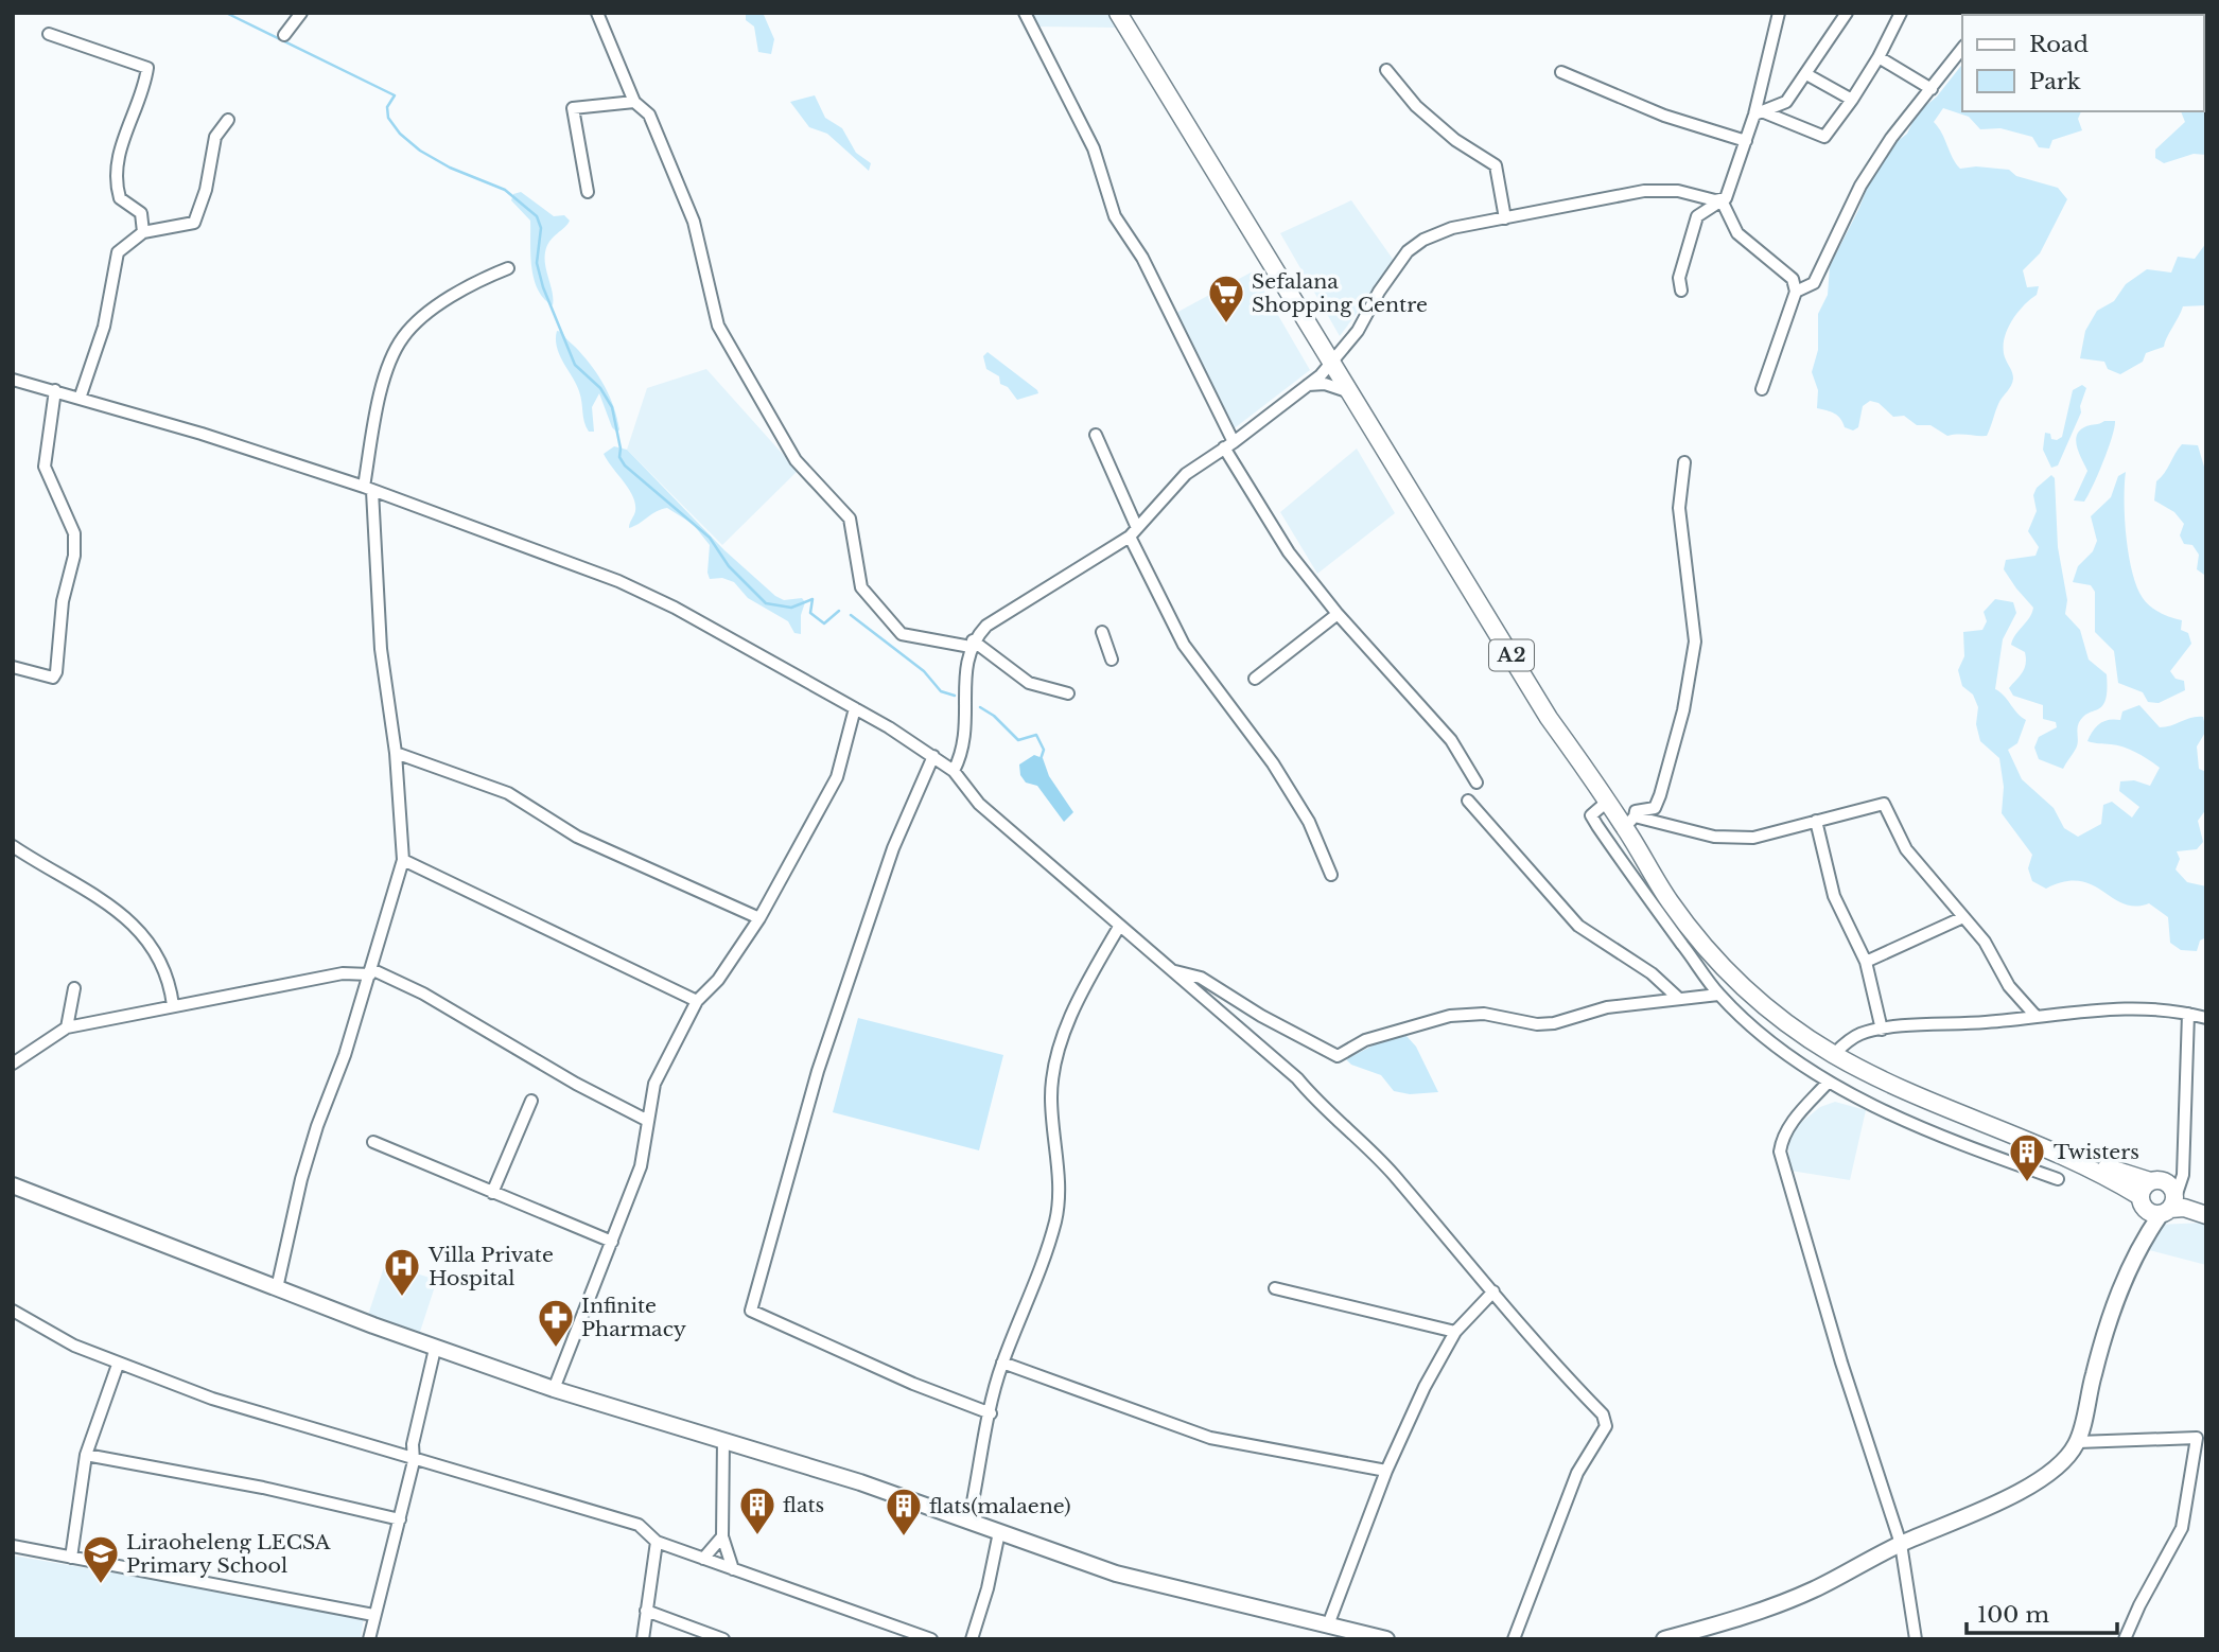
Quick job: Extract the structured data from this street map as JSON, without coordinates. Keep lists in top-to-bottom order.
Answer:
{
  "streets": {
    "main road": ["A2"]
  },
  "places": {
    "supermarket": ["Sefalana Shopping Centre"],
    "building": ["Twisters", "flats", "flats(malaene)"],
    "hospital": ["Villa Private Hospital"],
    "pharmacy": ["Infinite Pharmacy"],
    "school or university": ["Liraoheleng LECSA Primary School"]
  },
  "legend": ["Road", "Park"],
  "scale_bar": "100 m"
}
